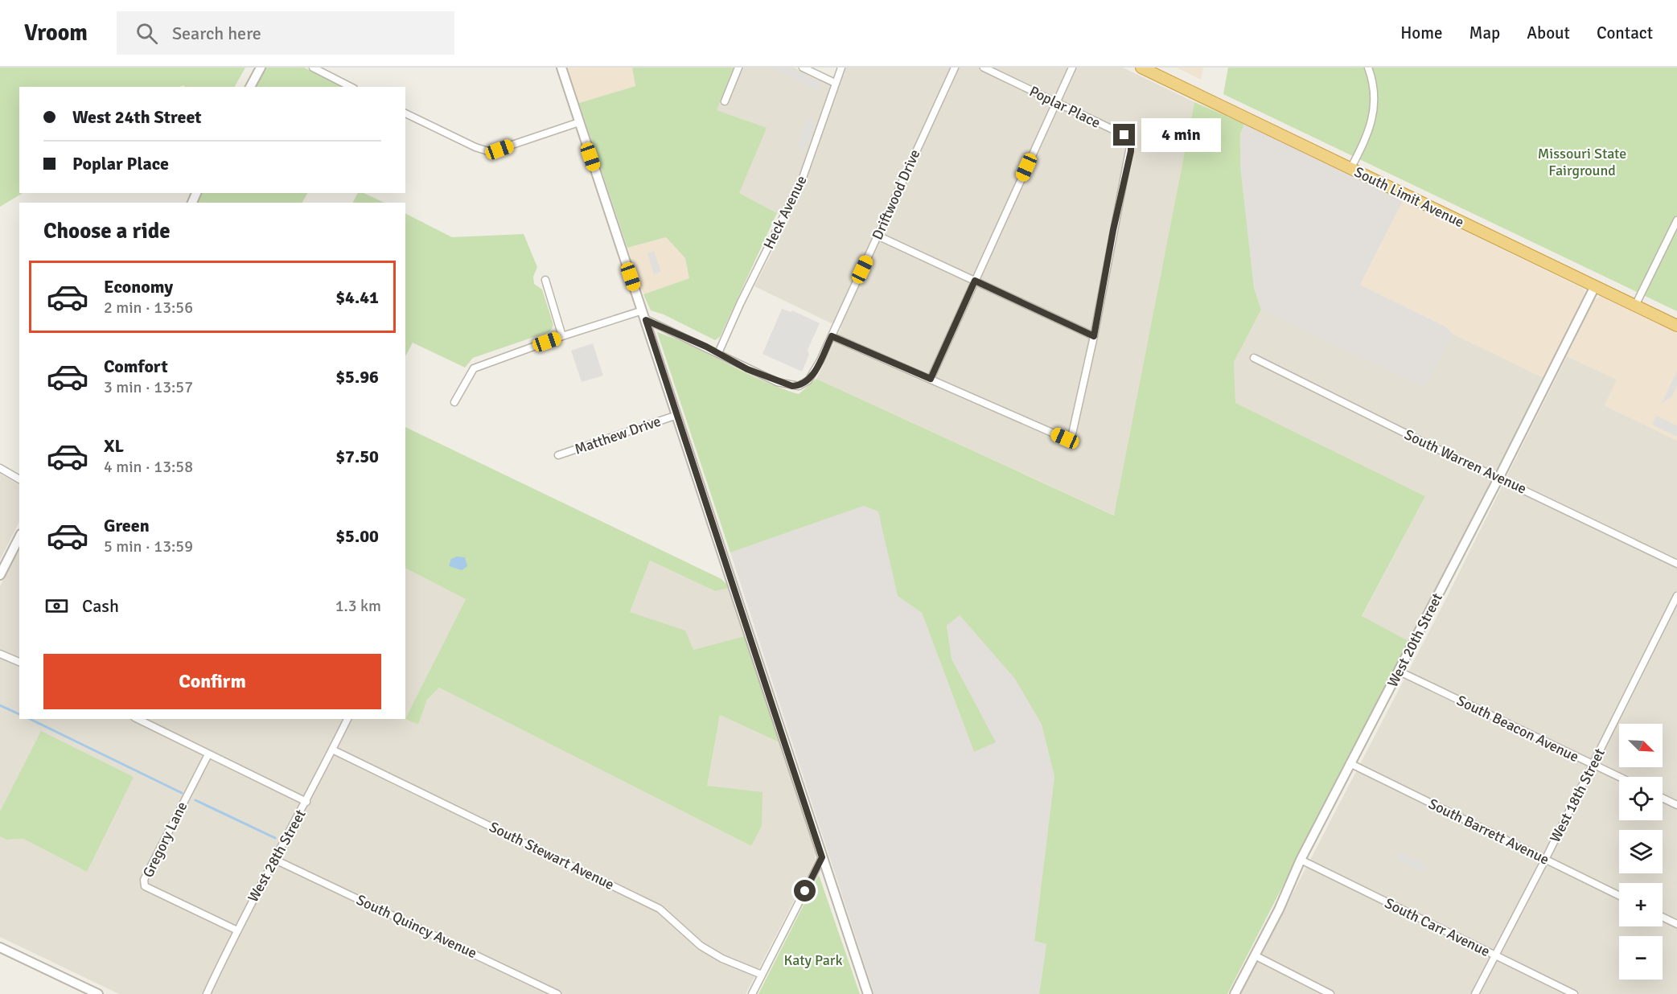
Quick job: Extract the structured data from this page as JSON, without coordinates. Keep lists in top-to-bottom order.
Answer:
{
  "streets": {
    "highway": ["South Limit Avenue"],
    "street": [
      "Poplar Place",
      "Driftwood Drive",
      "Heck Avenue",
      "Matthew Drive",
      "South Warren Avenue",
      "West 20th Street",
      "South Beacon Avenue",
      "West 18th Street",
      "South Barrett Avenue",
      "Gregory Lane",
      "West 28th Street",
      "South Stewart Avenue",
      "South Quincy Avenue",
      "South Carr Avenue"
    ]
  },
  "crossings": [
    ["Driftwood Drive", "Heck Avenue"],
    ["South Limit Avenue", "West 20th Street"],
    ["South Warren Avenue", "West 20th Street"],
    ["West 20th Street", "South Beacon Avenue"],
    ["West 20th Street", "South Barrett Avenue"],
    ["West 20th Street", "South Carr Avenue"],
    ["South Beacon Avenue", "West 18th Street"],
    ["West 18th Street", "South Barrett Avenue"],
    ["West 18th Street", "South Carr Avenue"],
    ["Gregory Lane", "West 28th Street"],
    ["West 28th Street", "South Stewart Avenue"],
    ["West 28th Street", "South Quincy Avenue"]
  ],
  "parks": ["Missouri State Fairground", "Katy Park"],
  "north": "bottom right",
  "page": {
    "header": "Vroom",
    "search": "Search here",
    "nav": [
      "Home",
      "Map",
      "About",
      "Contact"
    ],
    "banner": ["West 24th Street", "Poplar Place"],
    "bubble": "4 min",
    "heading": "Choose a ride",
    "list": [
      {
        "name": "Economy",
        "note": "2 min · 13:56",
        "value": "$4.41"
      },
      {
        "name": "Comfort",
        "note": "3 min · 13:57",
        "value": "$5.96"
      },
      {
        "name": "XL",
        "note": "4 min · 13:58",
        "value": "$7.50"
      },
      {
        "name": "Green",
        "note": "5 min · 13:59",
        "value": "$5.00"
      }
    ],
    "pay": ["Cash", "1.3 km"],
    "buttons": "Confirm",
    "map_buttons": ["+", "−"]
  }
}
